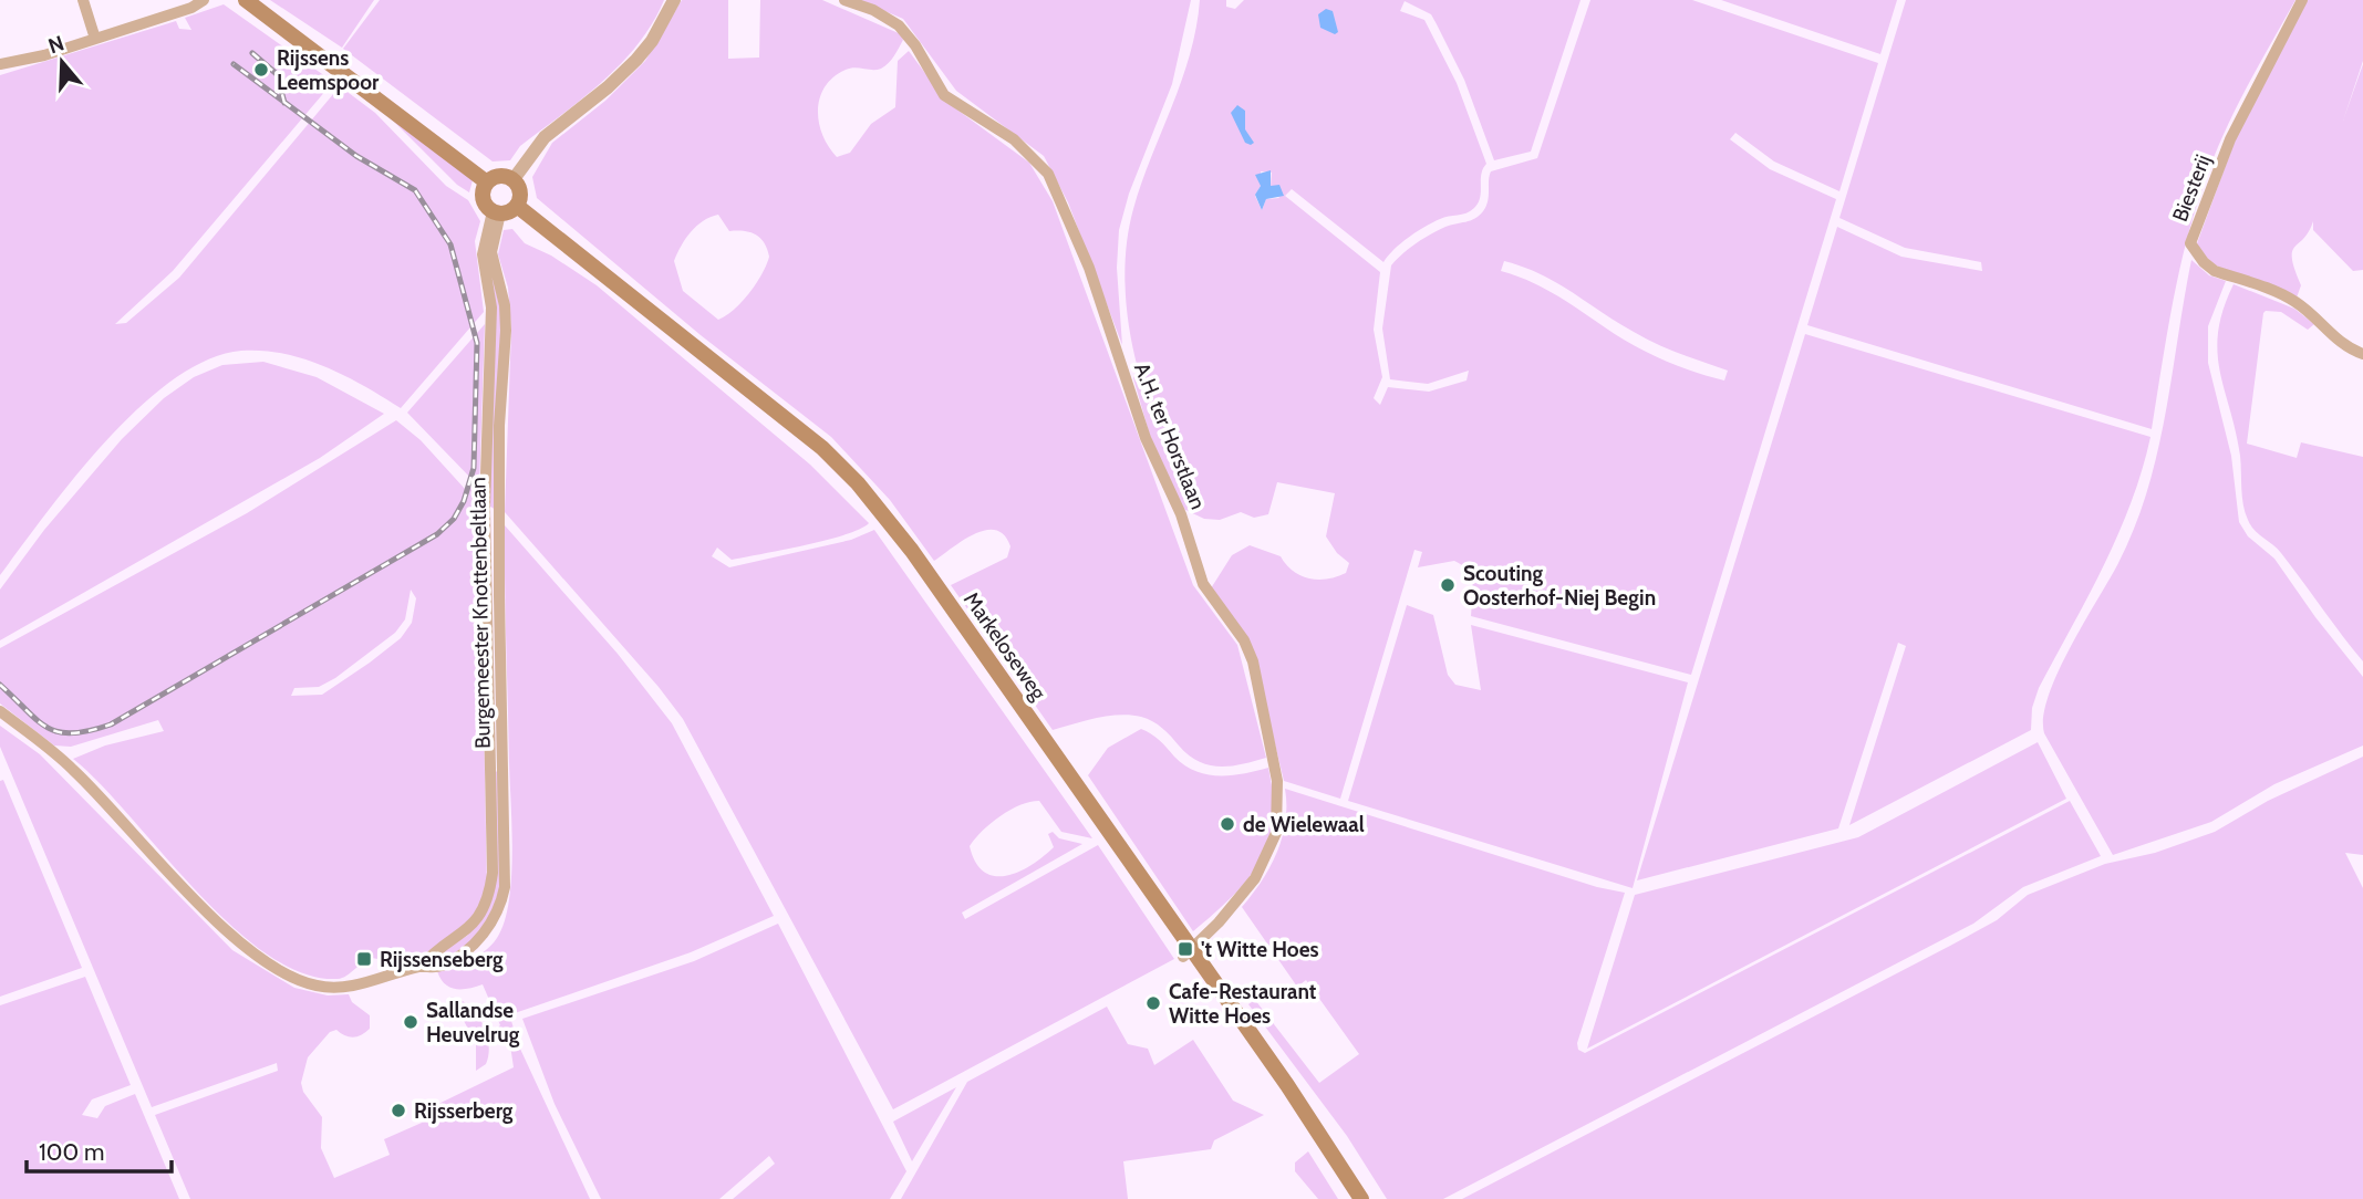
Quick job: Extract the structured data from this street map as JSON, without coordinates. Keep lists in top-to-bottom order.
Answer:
{
  "streets": {
    "main road": ["Markeloseweg"],
    "street": ["Biesterij", "A.H. ter Horstlaan", "Burgemeester Knottenbeltlaan"]
  },
  "crossings": [
    ["A.H. ter Horstlaan", "Markeloseweg"],
    ["Burgemeester Knottenbeltlaan", "Markeloseweg"]
  ],
  "places": {
    "other": [
      "Rijssens Leemspoor",
      "Scouting Oosterhof-Niej Begin",
      "de Wielewaal",
      "Cafe-Restaurant Witte Hoes",
      "Sallandse Heuvelrug",
      "Rijsserberg"
    ],
    "transit": ["'t Witte Hoes", "Rijssenseberg"]
  },
  "scale_bar": "100 m",
  "north": "top"
}
